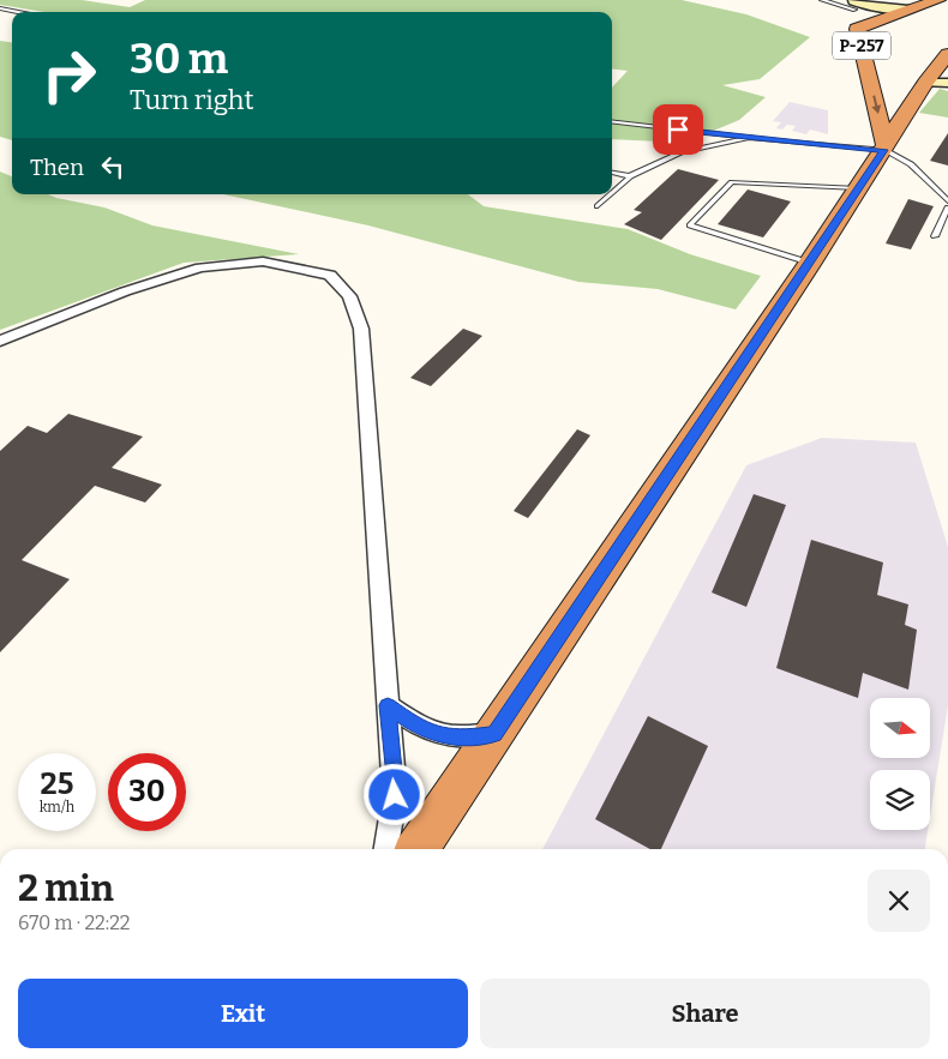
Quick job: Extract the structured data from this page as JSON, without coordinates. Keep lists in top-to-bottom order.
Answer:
{
  "streets": {
    "highway": ["Р-257"]
  },
  "north": "right",
  "page": {
    "turn": ["30 m", "Turn right"],
    "then": "Then",
    "speed": "25 km/h",
    "limit": "30",
    "heading": ["2 min", "670 m · 22:22"],
    "buttons": ["Exit", "Share"]
  }
}
